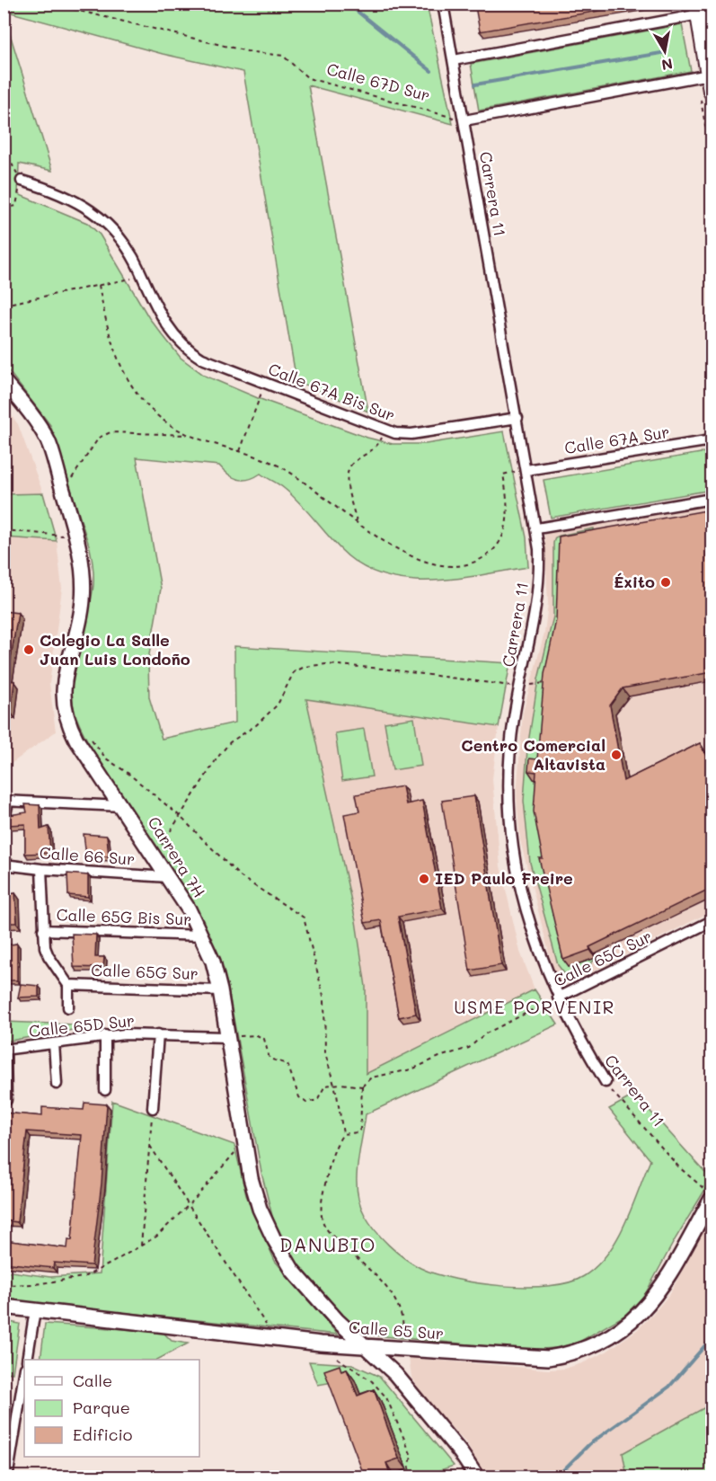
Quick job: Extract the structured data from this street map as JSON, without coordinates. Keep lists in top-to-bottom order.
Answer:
{
  "streets": {
    "street": [
      "Carrera 11",
      "Calle 67A Bis Sur",
      "Calle 67A Sur",
      "Calle 66 Sur",
      "Carrera 7H",
      "Calle 65G Bis Sur",
      "Calle 65C Sur",
      "Calle 65G Sur",
      "Calle 65D Sur",
      "Calle 65 Sur"
    ],
    "path": ["Calle 67D Sur"]
  },
  "crossings": [
    ["Calle 67D Sur", "Carrera 11"],
    ["Carrera 11", "Calle 67A Bis Sur"],
    ["Carrera 11", "Calle 67A Sur"],
    ["Carrera 11", "Calle 65C Sur"],
    ["Carrera 11", "Calle 65 Sur"],
    ["Calle 66 Sur", "Carrera 7H"],
    ["Carrera 7H", "Calle 65G Bis Sur"],
    ["Carrera 7H", "Calle 65G Sur"],
    ["Carrera 7H", "Calle 65D Sur"],
    ["Carrera 7H", "Calle 65 Sur"]
  ],
  "districts": ["USME PORVENIR", "DANUBIO"],
  "places": [
    "Éxito",
    "Colegio La Salle Juan Luis Londoño",
    "Centro Comercial Altavista",
    "IED Paulo Freire"
  ],
  "legend": ["Calle", "Parque", "Edificio"],
  "north": "bottom"
}
